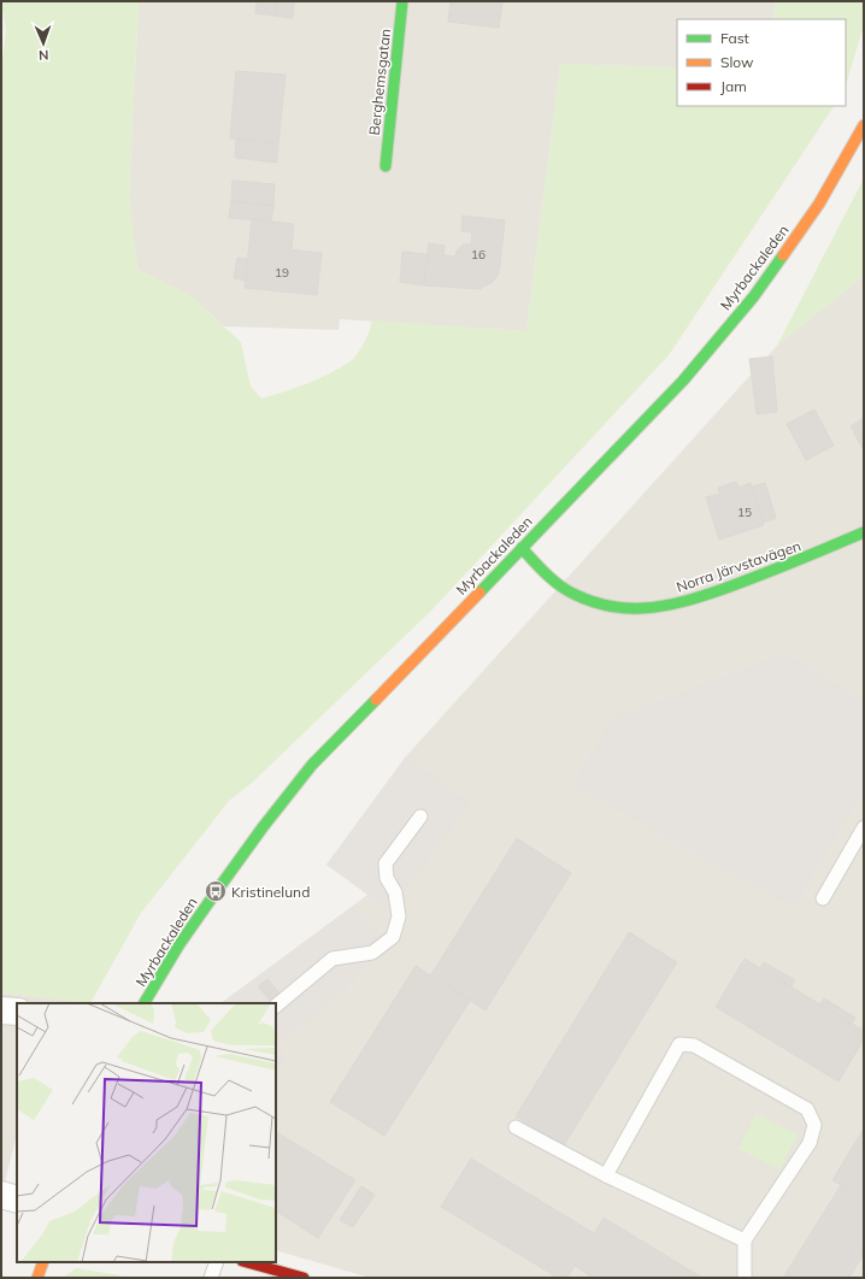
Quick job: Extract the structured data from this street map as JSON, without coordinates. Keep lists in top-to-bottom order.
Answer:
{
  "streets": {
    "street": ["Berghemsgatan", "Myrbackaleden", "Norra Järvstavägen"]
  },
  "crossings": [
    ["Myrbackaleden", "Norra Järvstavägen"]
  ],
  "places": {
    "bus stop": ["Kristinelund"]
  },
  "house_numbers": ["16", "19", "15"],
  "legend": ["Fast", "Slow", "Jam"],
  "north": "bottom"
}
